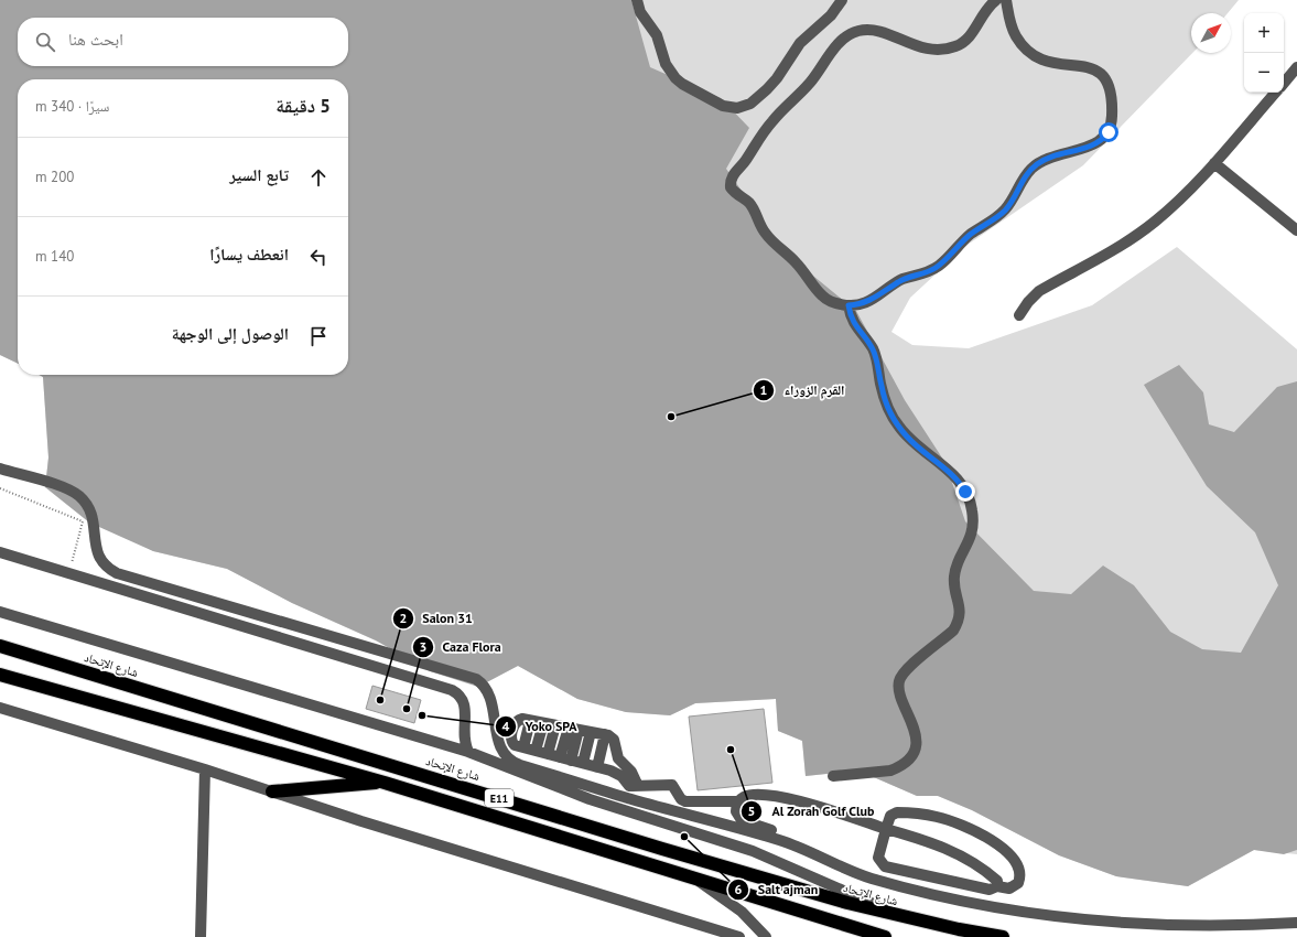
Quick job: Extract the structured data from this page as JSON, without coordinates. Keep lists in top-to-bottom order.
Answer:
{
  "streets": {
    "highway": ["شارع الإتحاد", "E11"]
  },
  "places": [
    "القرم الزوراء",
    "Salon 31",
    "Caza Flora",
    "Yoko SPA",
    "Al Zorah Golf Club",
    "Salt ajman"
  ],
  "north": "top right",
  "page": {
    "map_buttons": ["+", "−"],
    "search": "ابحث هنا",
    "heading": ["5 دقيقة", "سيرًا · 340 m"],
    "list": [
      ["تابع السير", "200 m"],
      ["انعطف يسارًا", "140 m"],
      "الوصول إلى الوجهة"
    ]
  }
}
